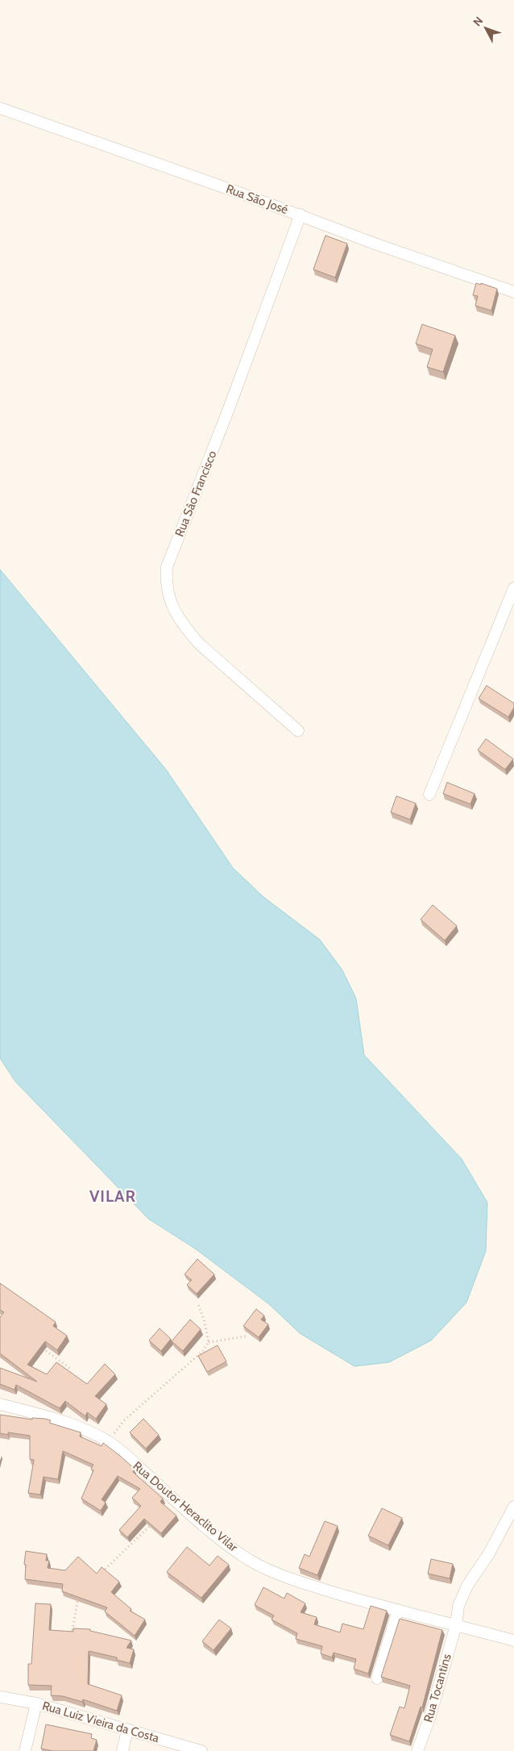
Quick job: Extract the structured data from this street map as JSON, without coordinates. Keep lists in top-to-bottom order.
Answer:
{
  "streets": {
    "street": [
      "Rua São José",
      "Rua Sâo Francisco",
      "Rua Doutor Heraclito Vilar",
      "Rua Tocantins",
      "Rua Luiz Vieira da Costa"
    ]
  },
  "crossings": [
    ["Rua São José", "Rua Sâo Francisco"],
    ["Rua Doutor Heraclito Vilar", "Rua Tocantins"]
  ],
  "districts": ["VILAR"],
  "north": "top left"
}
